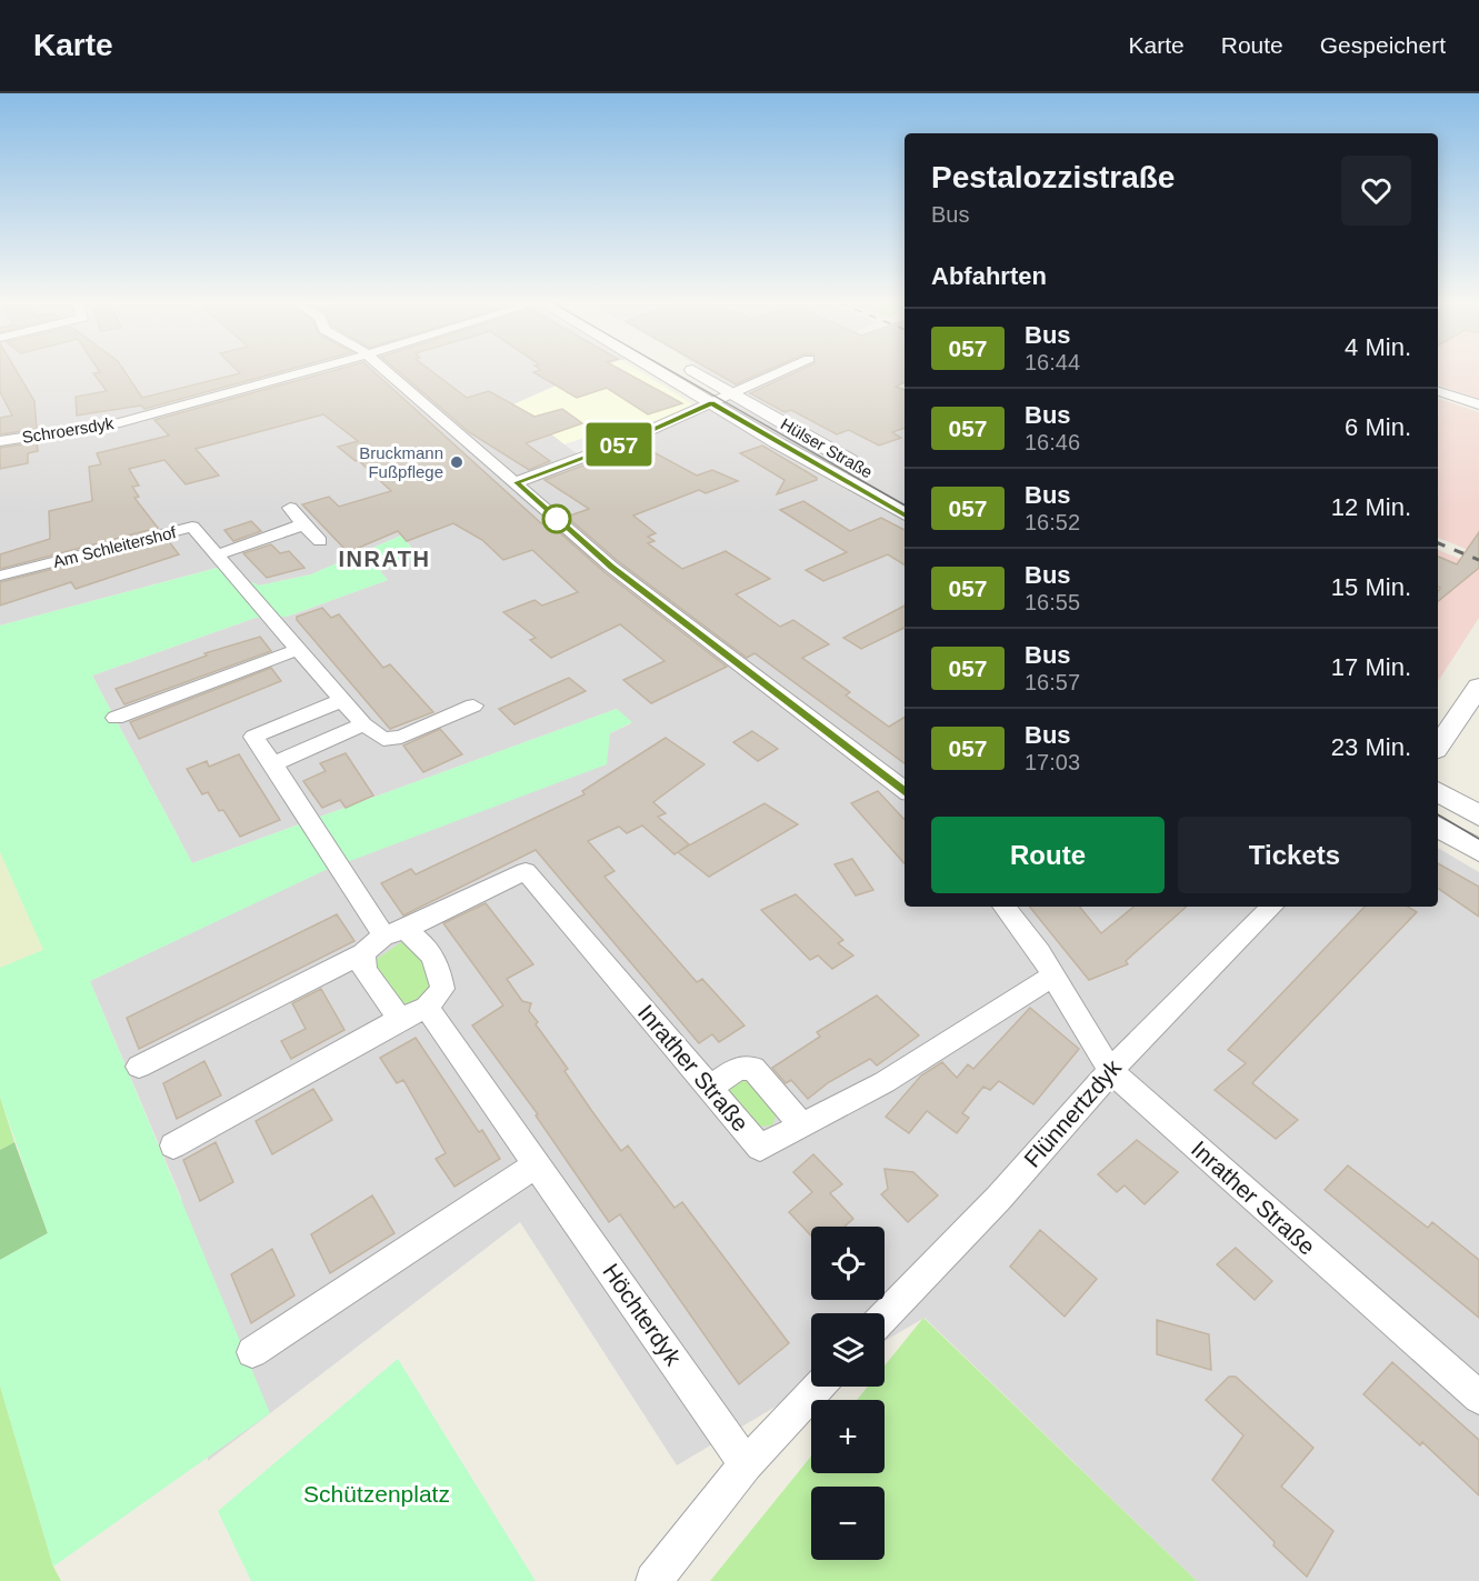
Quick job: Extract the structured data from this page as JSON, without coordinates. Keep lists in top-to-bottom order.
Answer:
{
  "streets": {
    "street": [
      "Schroersdyk",
      "Hülser Straße",
      "Am Schleitershof",
      "Inrather Straße",
      "Flünnertzdyk",
      "Höchterdyk"
    ]
  },
  "crossings": [
    ["Inrather Straße", "Flünnertzdyk"],
    ["Inrather Straße", "Höchterdyk"]
  ],
  "districts": ["INRATH"],
  "parks": ["Schützenplatz"],
  "places": ["Bruckmann Fußpflege"],
  "lines": ["bus line 057"],
  "page": {
    "header": "Karte",
    "nav": ["Karte", "Route", "Gespeichert"],
    "on_map": "057",
    "heading": [
      ["Pestalozzistraße", "Bus"],
      "Abfahrten"
    ],
    "list": [
      {
        "mark": "057",
        "name": "Bus",
        "note": "16:44",
        "value": "4 Min."
      },
      {
        "mark": "057",
        "name": "Bus",
        "note": "16:46",
        "value": "6 Min."
      },
      {
        "mark": "057",
        "name": "Bus",
        "note": "16:52",
        "value": "12 Min."
      },
      {
        "mark": "057",
        "name": "Bus",
        "note": "16:55",
        "value": "15 Min."
      },
      {
        "mark": "057",
        "name": "Bus",
        "note": "16:57",
        "value": "17 Min."
      },
      {
        "mark": "057",
        "name": "Bus",
        "note": "17:03",
        "value": "23 Min."
      }
    ],
    "buttons": ["Route", "Tickets"],
    "map_buttons": ["+", "−"]
  }
}
